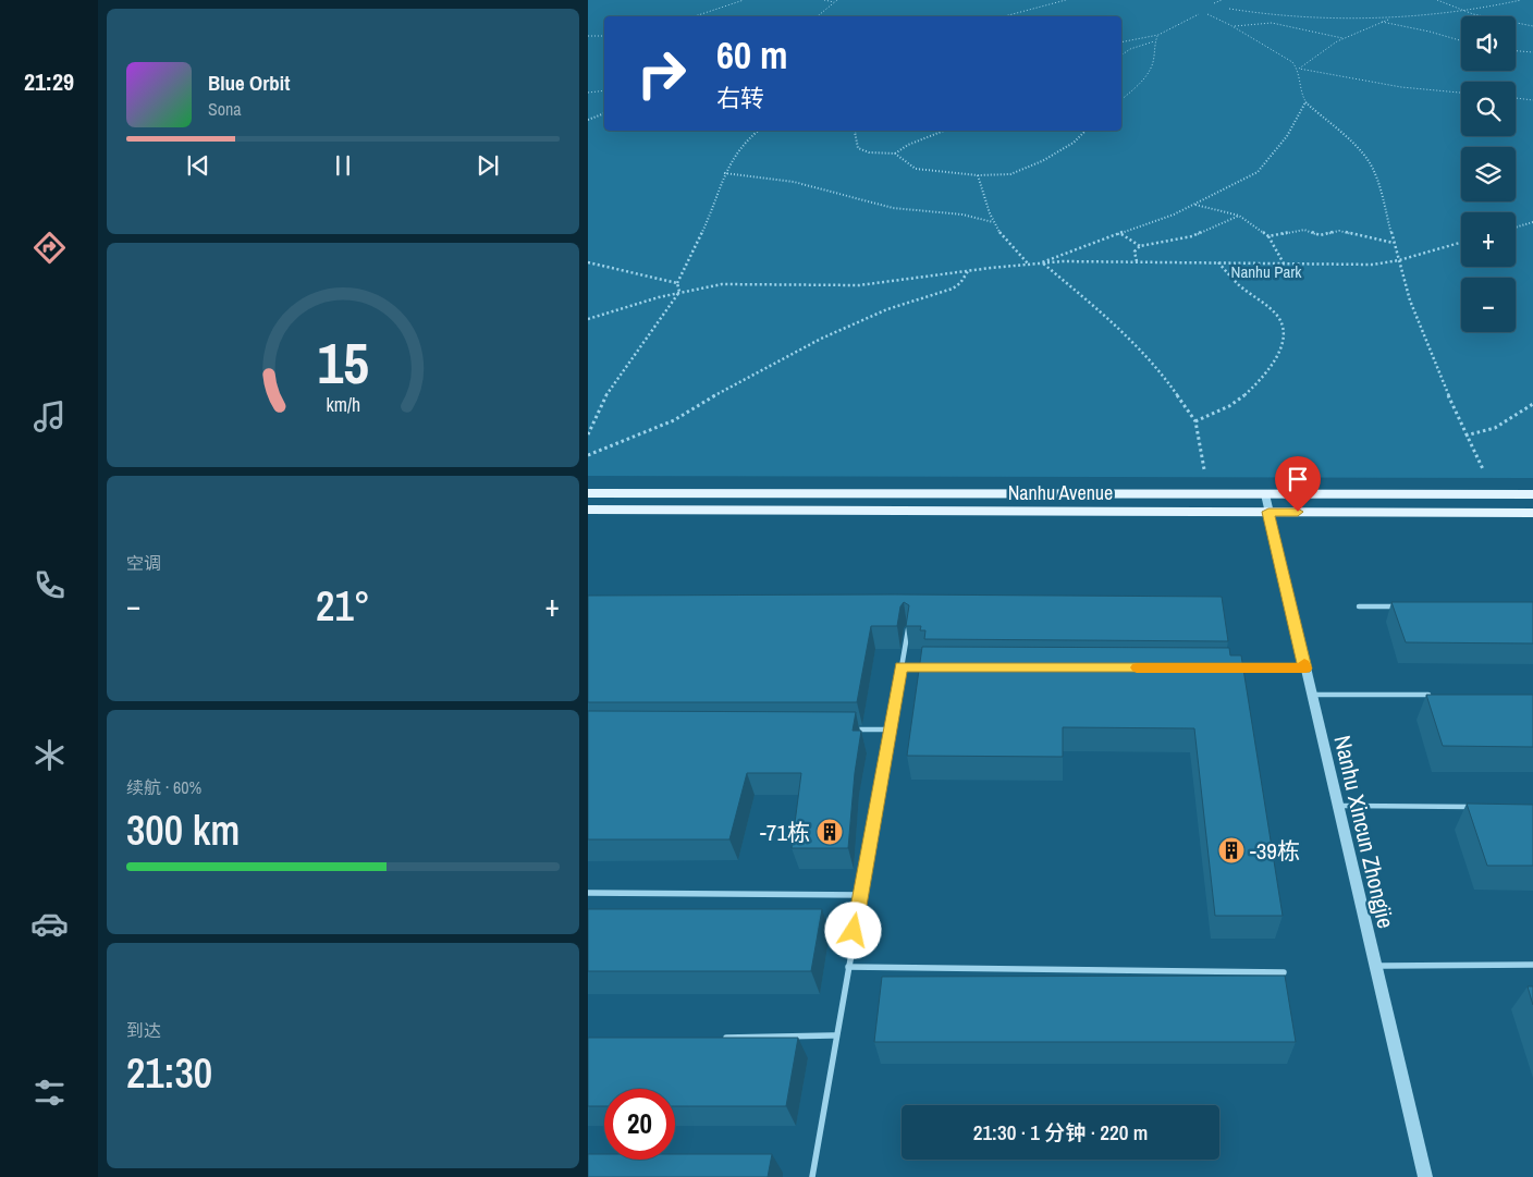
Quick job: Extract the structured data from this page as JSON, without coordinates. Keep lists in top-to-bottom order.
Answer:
{
  "streets": {
    "main road": ["Nanhu Avenue"],
    "street": ["Nanhu Xincun Zhongjie"]
  },
  "crossings": [
    ["Nanhu Avenue", "Nanhu Xincun Zhongjie"]
  ],
  "parks": ["Nanhu Park"],
  "places": {
    "building": ["-71栋", "-39栋"]
  },
  "page": {
    "tabs": "21:29",
    "map_buttons": ["+", "−"],
    "turn": ["60 m", "右转"],
    "song": ["Blue Orbit", "Sona"],
    "tile": [
      "空调",
      ["续航 · 60%", "300 km"],
      ["到达", "21:30"]
    ],
    "heat": ["−", "21°", "+"],
    "limit": "20",
    "trip": "21:30 · 1 分钟 · 220 m",
    "gauge": ["15", "km/h"]
  }
}
